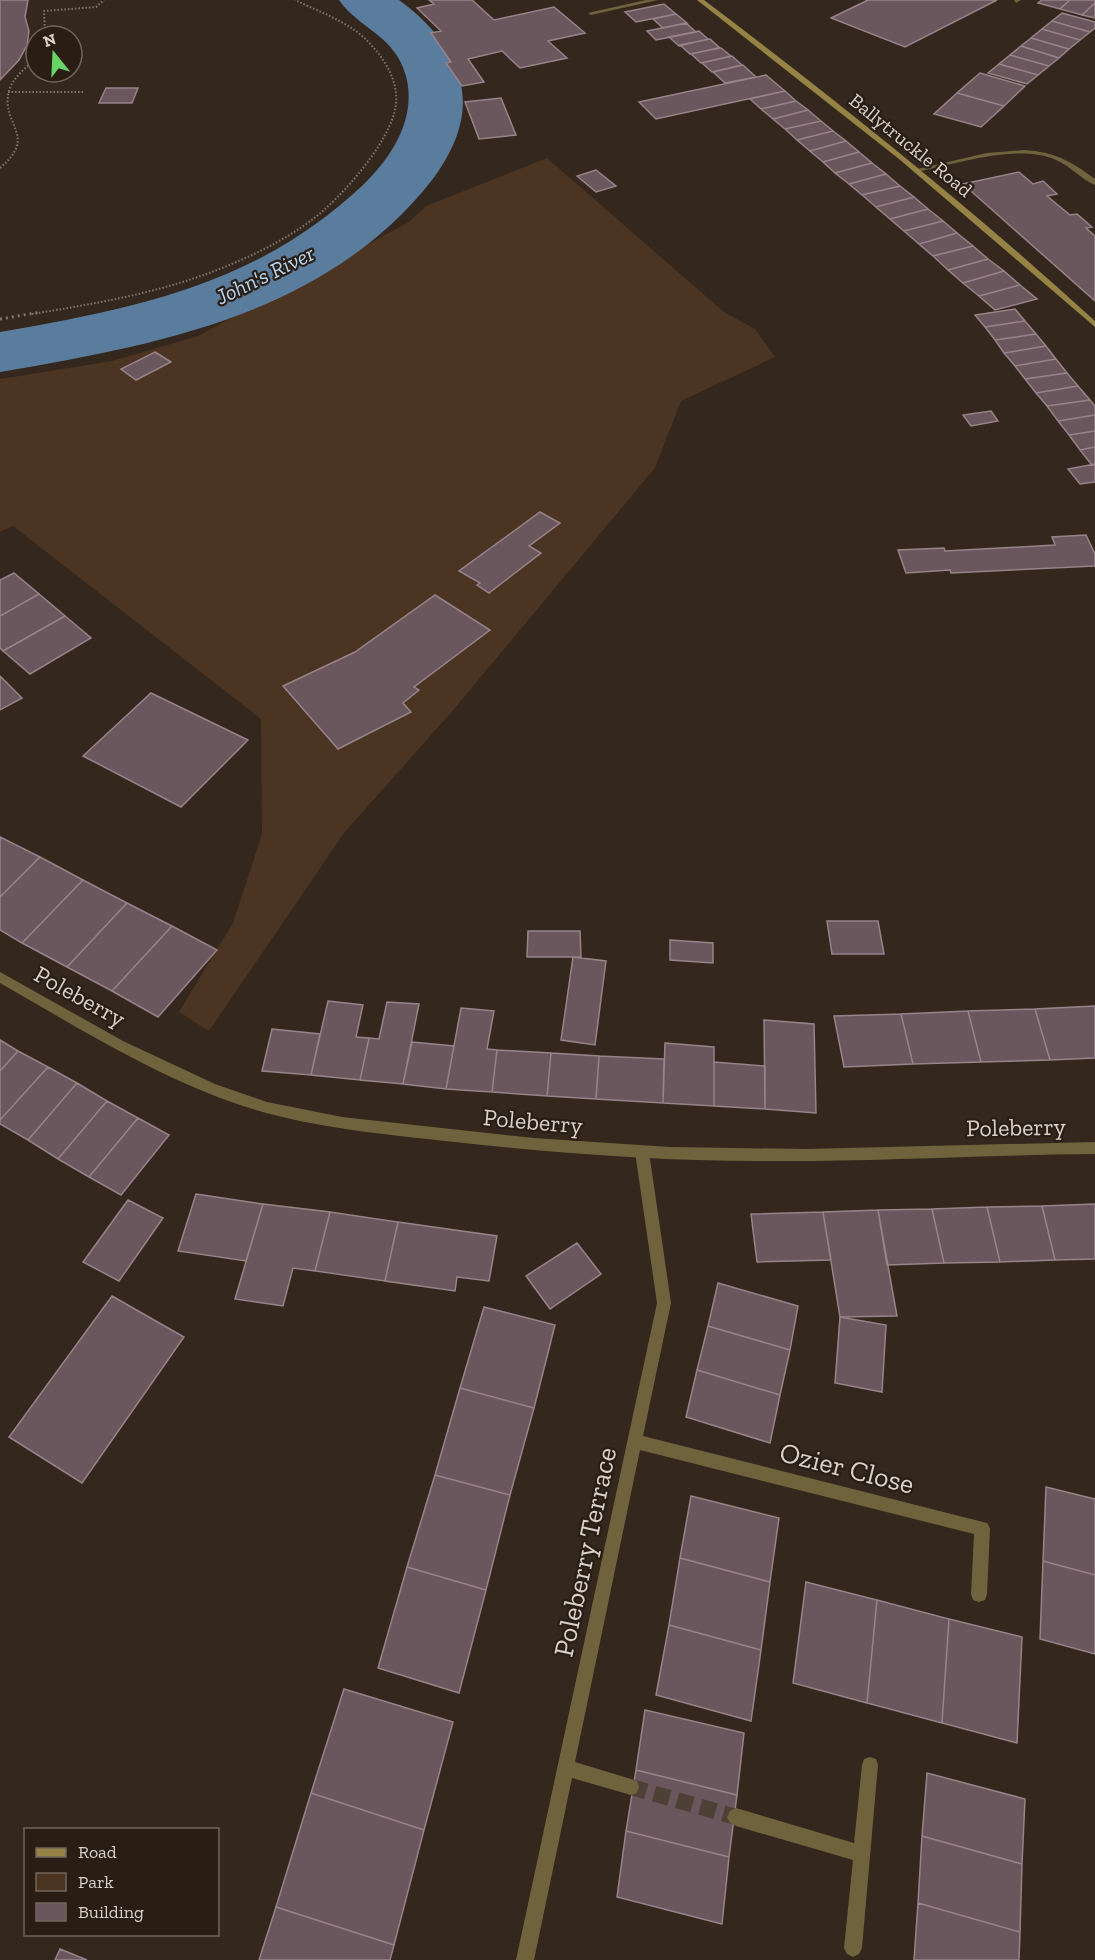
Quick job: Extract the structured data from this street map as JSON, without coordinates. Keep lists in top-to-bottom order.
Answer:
{
  "streets": {
    "main road": ["Ballytruckle Road"],
    "street": ["Poleberry", "Ozier Close", "Poleberry Terrace"]
  },
  "crossings": [
    ["Poleberry", "Poleberry Terrace"],
    ["Ozier Close", "Poleberry Terrace"]
  ],
  "water": ["John's River"],
  "legend": ["Road", "Park", "Building"],
  "north": "top"
}
